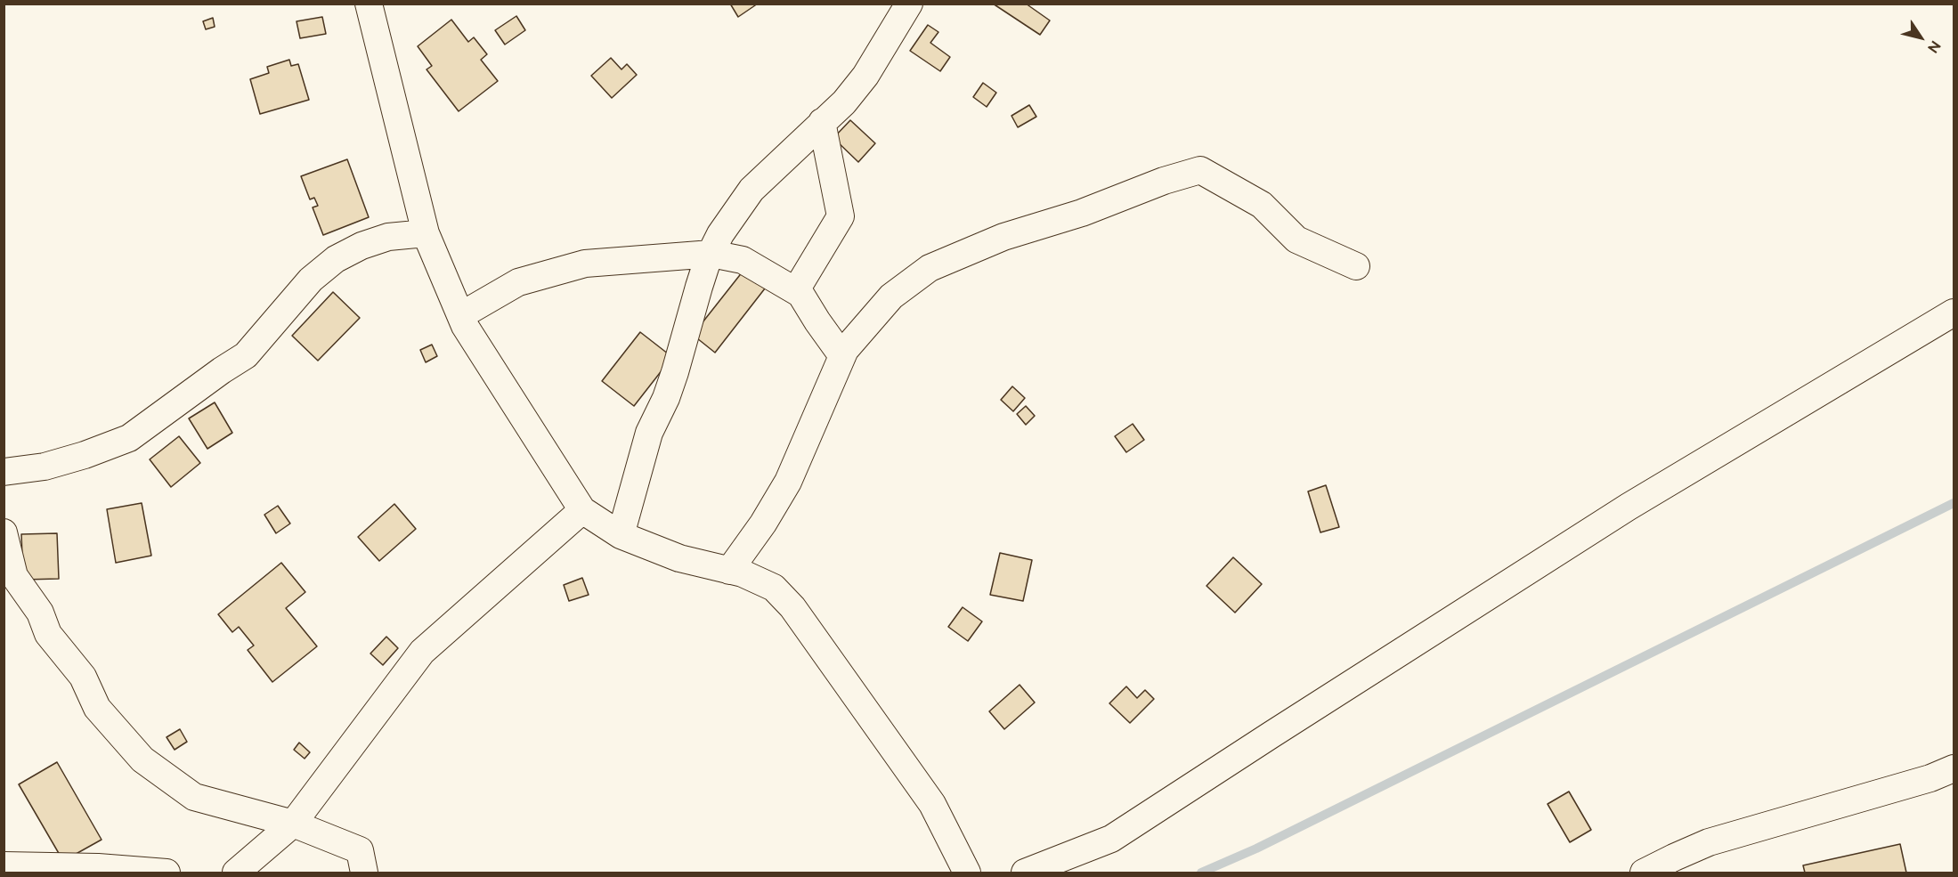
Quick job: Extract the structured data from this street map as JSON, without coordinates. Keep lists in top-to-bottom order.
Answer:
{
  "north": "bottom right"
}
